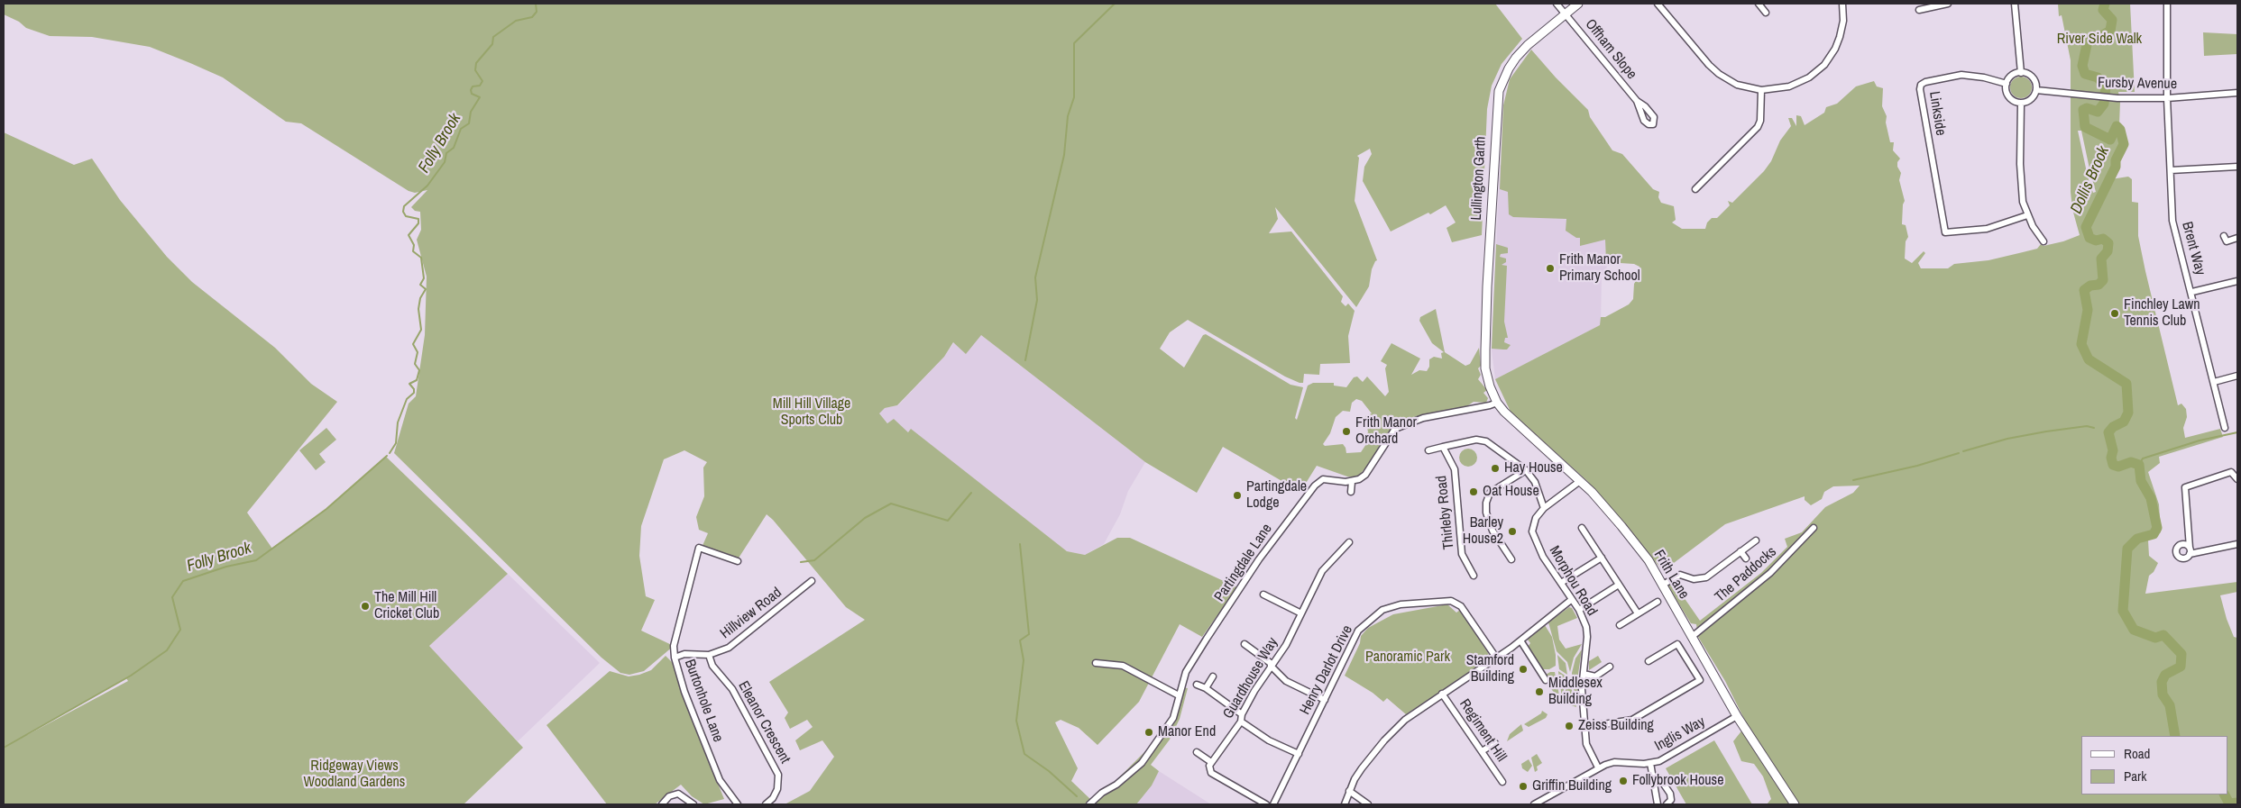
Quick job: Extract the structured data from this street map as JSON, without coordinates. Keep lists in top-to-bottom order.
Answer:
{
  "streets": {
    "street": [
      "Offham Slope",
      "Fursby Avenue",
      "Linkside",
      "Lullington Garth",
      "Brent Way",
      "Thirleby Road",
      "Partingdale Lane",
      "Frith Lane",
      "The Paddocks",
      "Morphou Road",
      "Hillview Road",
      "Henry Darlot Drive",
      "Guardhouse Way",
      "Burtonhole Lane",
      "Eleanor Crescent",
      "Regiment Hill",
      "Inglis Way"
    ]
  },
  "crossings": [
    ["Offham Slope", "Lullington Garth"],
    ["Fursby Avenue", "Linkside"],
    ["Fursby Avenue", "Brent Way"],
    ["Lullington Garth", "Frith Lane"],
    ["Frith Lane", "The Paddocks"],
    ["Frith Lane", "Morphou Road"],
    ["Frith Lane", "Inglis Way"],
    ["Morphou Road", "Inglis Way"],
    ["Hillview Road", "Burtonhole Lane"],
    ["Hillview Road", "Eleanor Crescent"]
  ],
  "water": ["Folly Brook", "Dollis Brook"],
  "parks": [
    "River Side Walk",
    "Mill Hill Village Sports Club",
    "Panoramic Park",
    "Ridgeway Views Woodland Gardens"
  ],
  "places": [
    "Frith Manor Primary School",
    "Finchley Lawn Tennis Club",
    "Frith Manor Orchard",
    "Hay House",
    "Oat House",
    "Partingdale Lodge",
    "Barley House2",
    "The Mill Hill Cricket Club",
    "Stamford Building",
    "Middlesex Building",
    "Zeiss Building",
    "Manor End",
    "Follybrook House",
    "Griffin Building"
  ],
  "legend": ["Road", "Park"]
}
